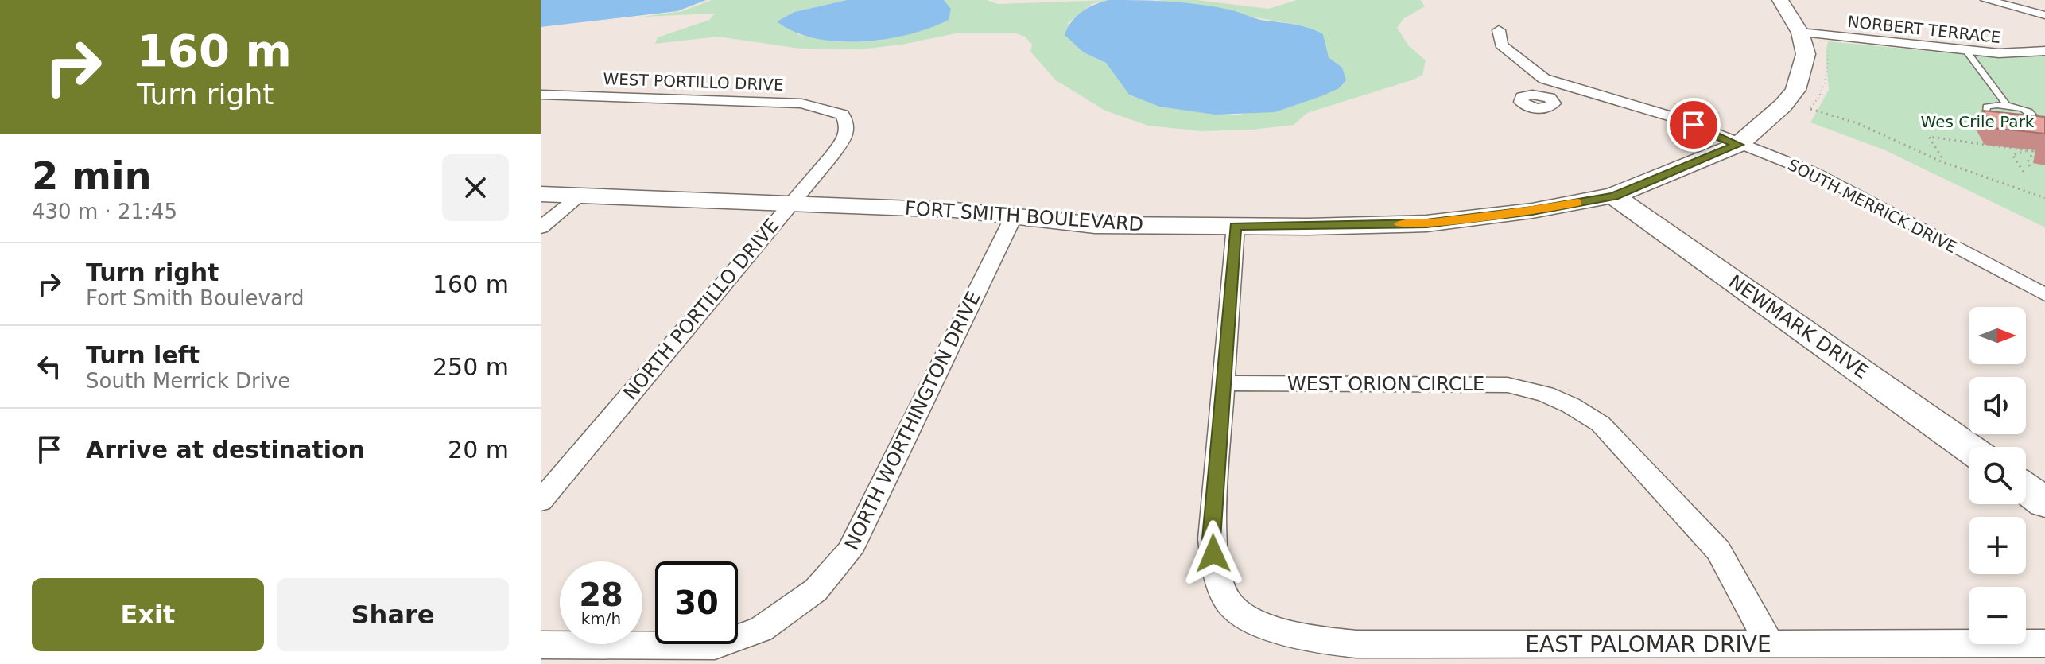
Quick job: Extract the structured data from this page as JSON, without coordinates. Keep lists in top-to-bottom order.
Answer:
{
  "streets": {
    "street": [
      "NORBERT TERRACE",
      "WEST PORTILLO DRIVE",
      "SOUTH MERRICK DRIVE",
      "FORT SMITH BOULEVARD",
      "NORTH PORTILLO DRIVE",
      "NEWMARK DRIVE",
      "WEST ORION CIRCLE",
      "NORTH WORTHINGTON DRIVE",
      "EAST PALOMAR DRIVE"
    ]
  },
  "crossings": [
    ["NORBERT TERRACE", "FORT SMITH BOULEVARD"],
    ["WEST PORTILLO DRIVE", "NORTH PORTILLO DRIVE"],
    ["SOUTH MERRICK DRIVE", "FORT SMITH BOULEVARD"],
    ["FORT SMITH BOULEVARD", "NORTH PORTILLO DRIVE"],
    ["FORT SMITH BOULEVARD", "NEWMARK DRIVE"],
    ["FORT SMITH BOULEVARD", "NORTH WORTHINGTON DRIVE"],
    ["WEST ORION CIRCLE", "EAST PALOMAR DRIVE"]
  ],
  "parks": ["Wes Crile Park"],
  "north": "right",
  "page": {
    "turn": ["160 m", "Turn right"],
    "heading": ["2 min", "430 m · 21:45"],
    "list": [
      {
        "name": "Turn right",
        "note": "Fort Smith Boulevard",
        "value": "160 m"
      },
      {
        "name": "Turn left",
        "note": "South Merrick Drive",
        "value": "250 m"
      },
      {
        "name": "Arrive at destination",
        "value": "20 m"
      }
    ],
    "map_buttons": ["+", "−"],
    "speed": "28 km/h",
    "limit": "30",
    "buttons": ["Exit", "Share"]
  }
}
